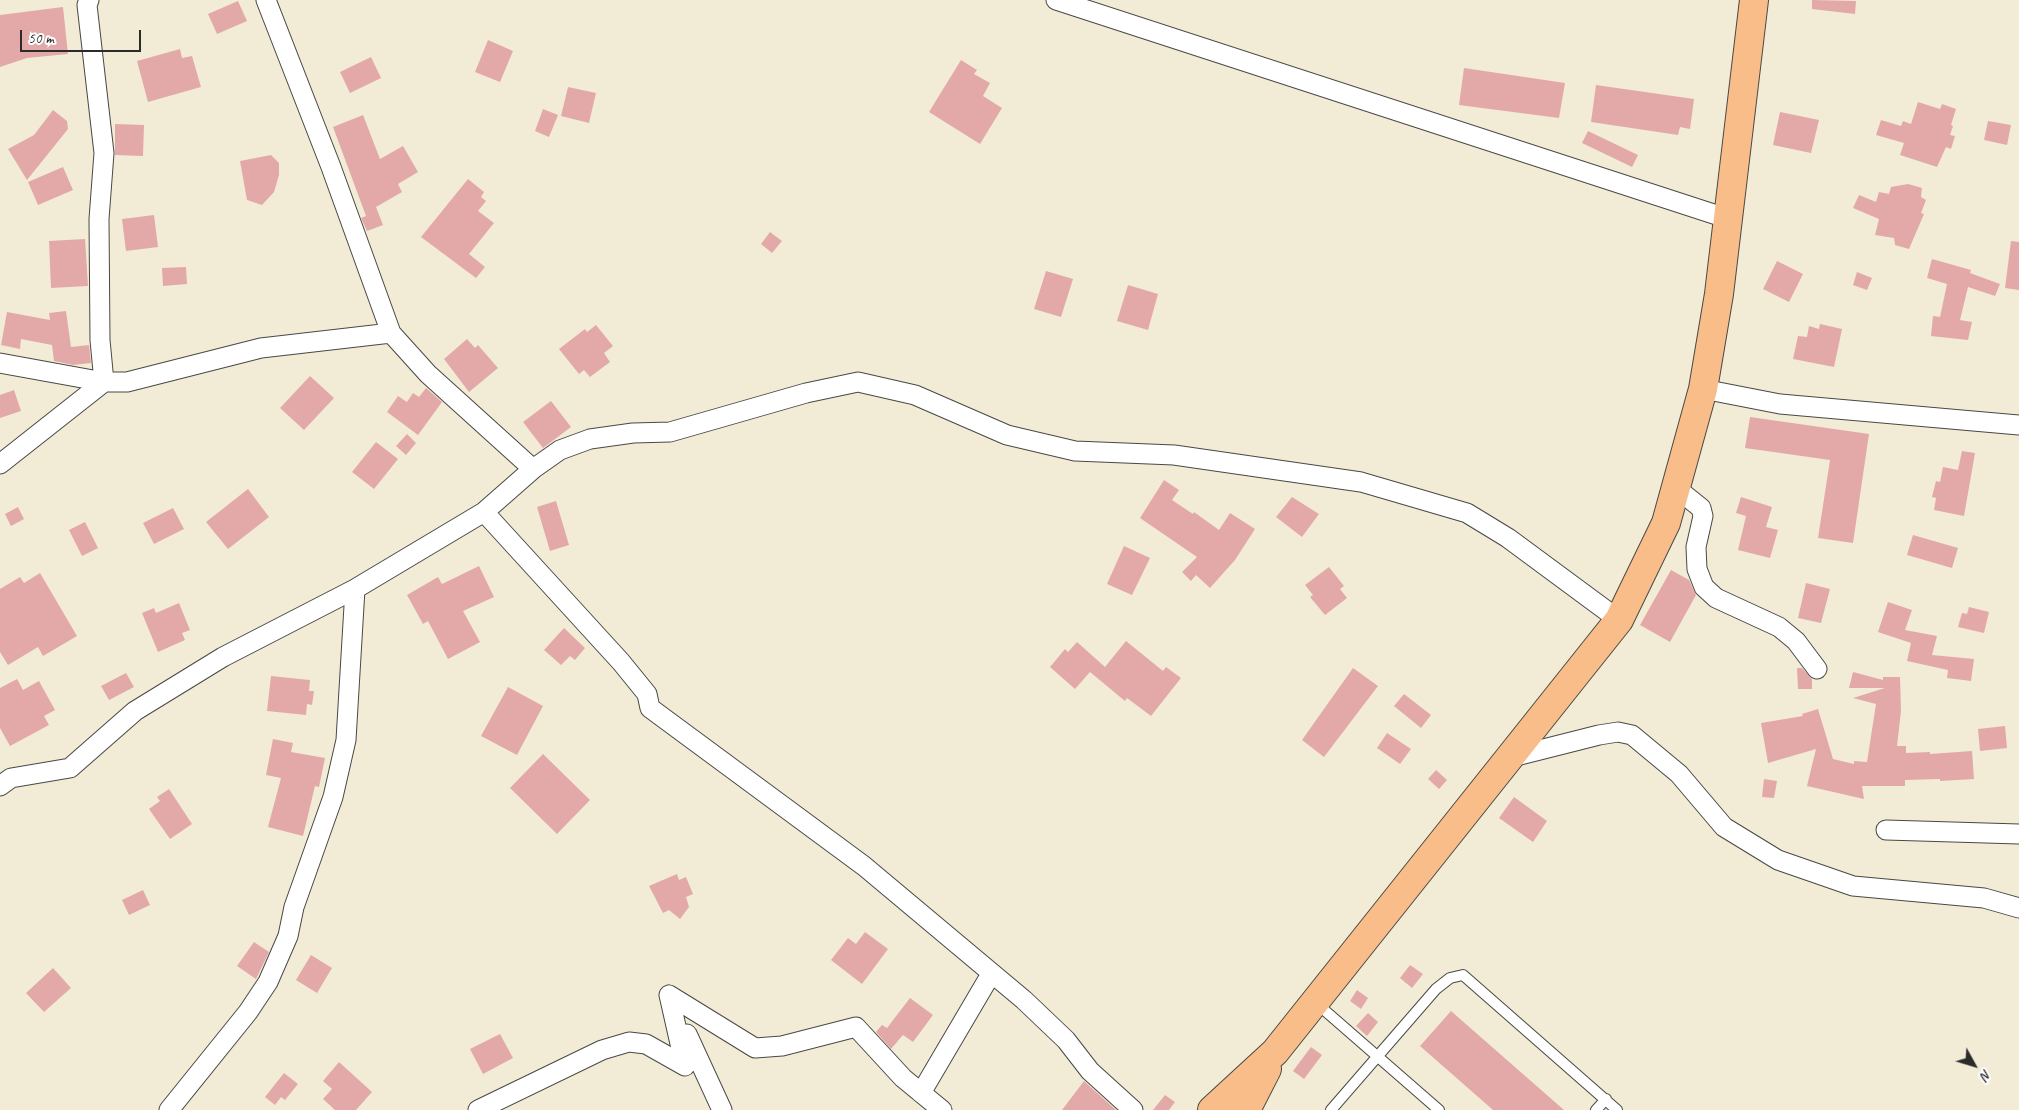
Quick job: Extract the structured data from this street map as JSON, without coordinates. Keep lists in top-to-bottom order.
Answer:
{
  "scale_bar": "50 m",
  "north": "bottom right"
}
